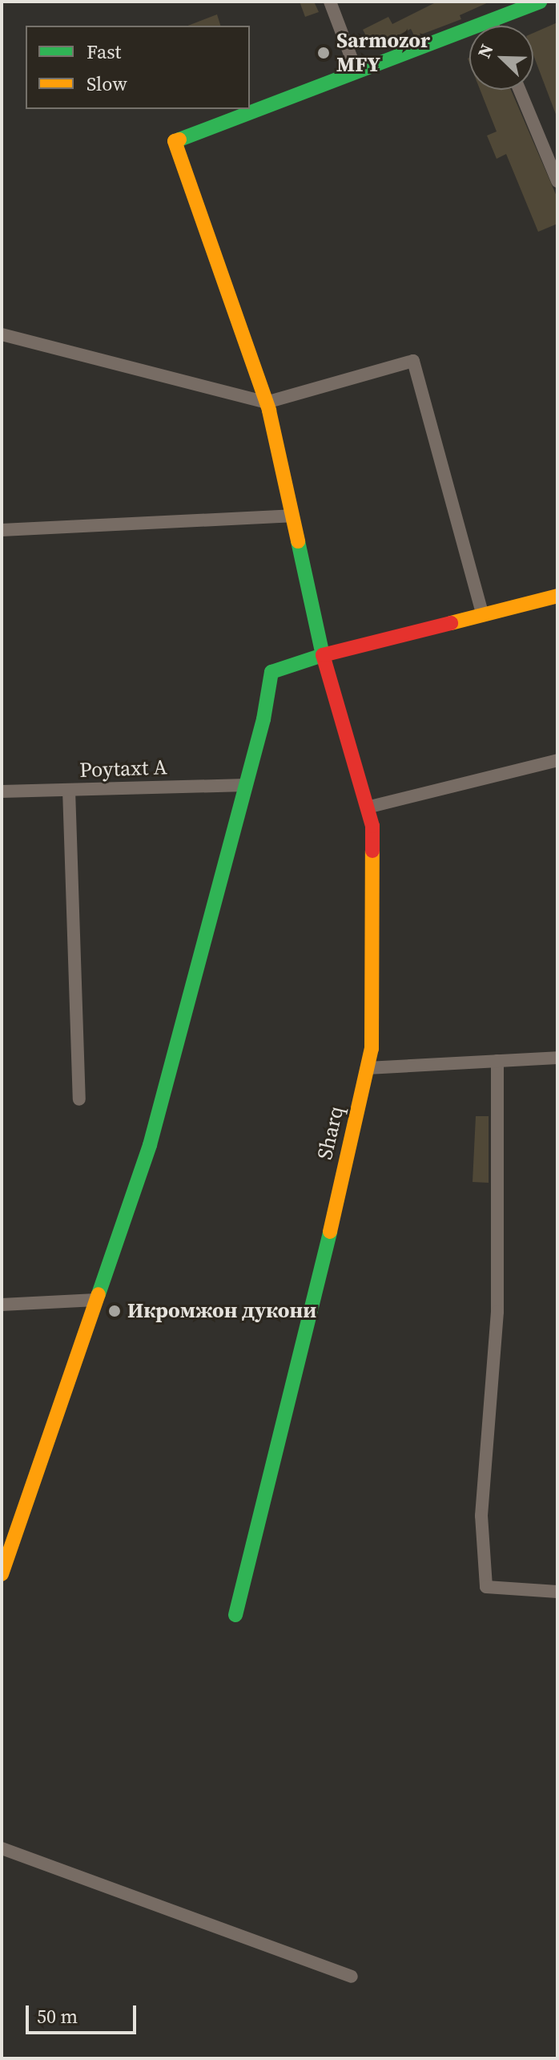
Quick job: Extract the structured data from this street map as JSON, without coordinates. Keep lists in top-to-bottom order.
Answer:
{
  "streets": {
    "street": ["Poytaxt A", "Sharq"]
  },
  "places": ["Sarmozor MFY", "Икромжон дукони"],
  "legend": ["Fast", "Slow"],
  "scale_bar": "50 m",
  "north": "top left"
}
